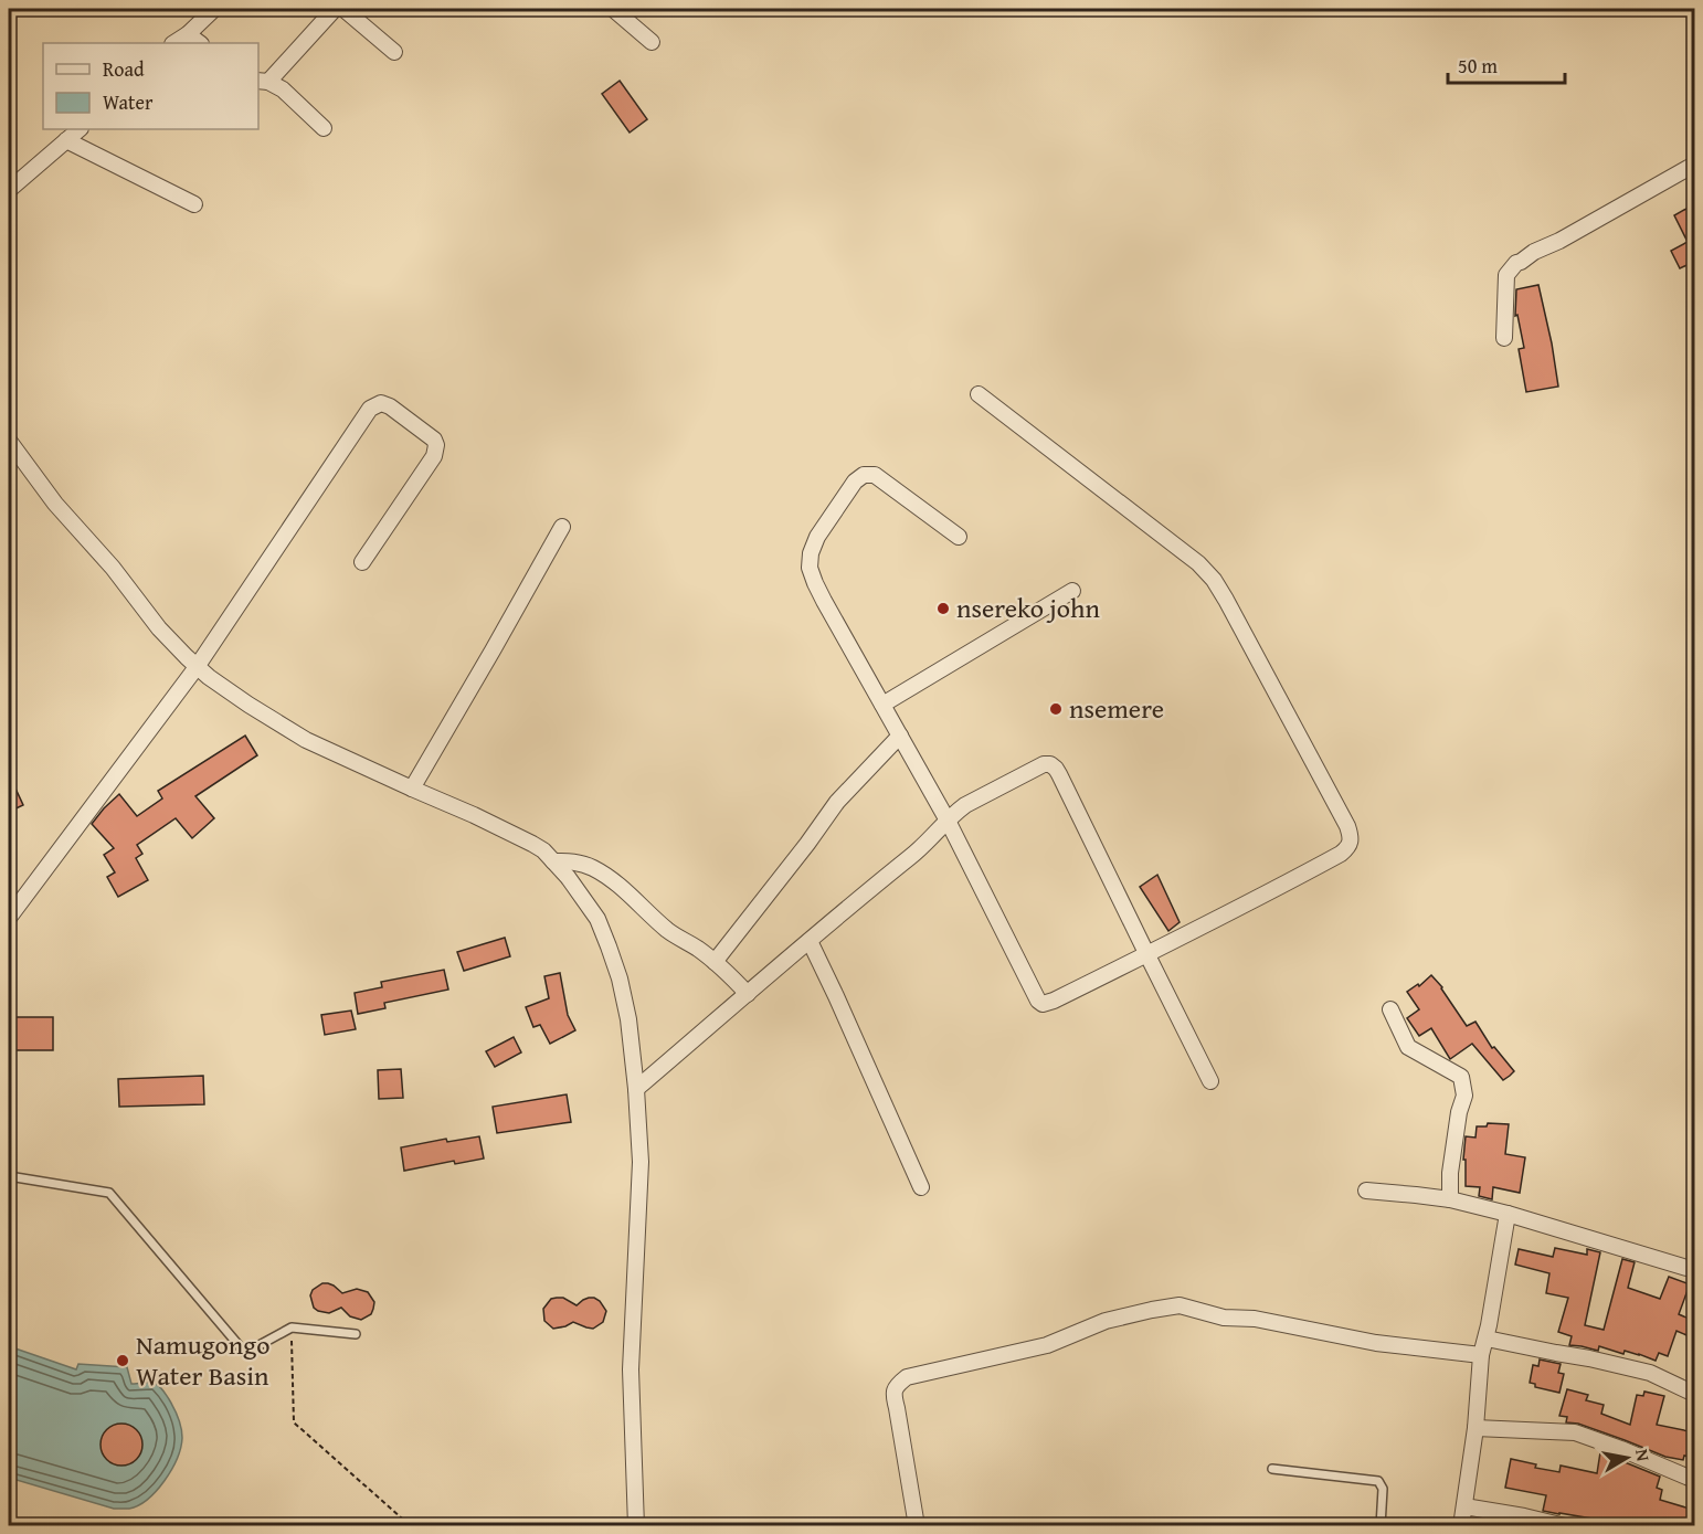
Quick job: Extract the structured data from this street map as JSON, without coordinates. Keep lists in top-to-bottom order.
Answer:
{
  "places": ["nsereko john", "nsemere", "Namugongo Water Basin"],
  "legend": ["Road", "Water"],
  "scale_bar": "50 m",
  "north": "right"
}
